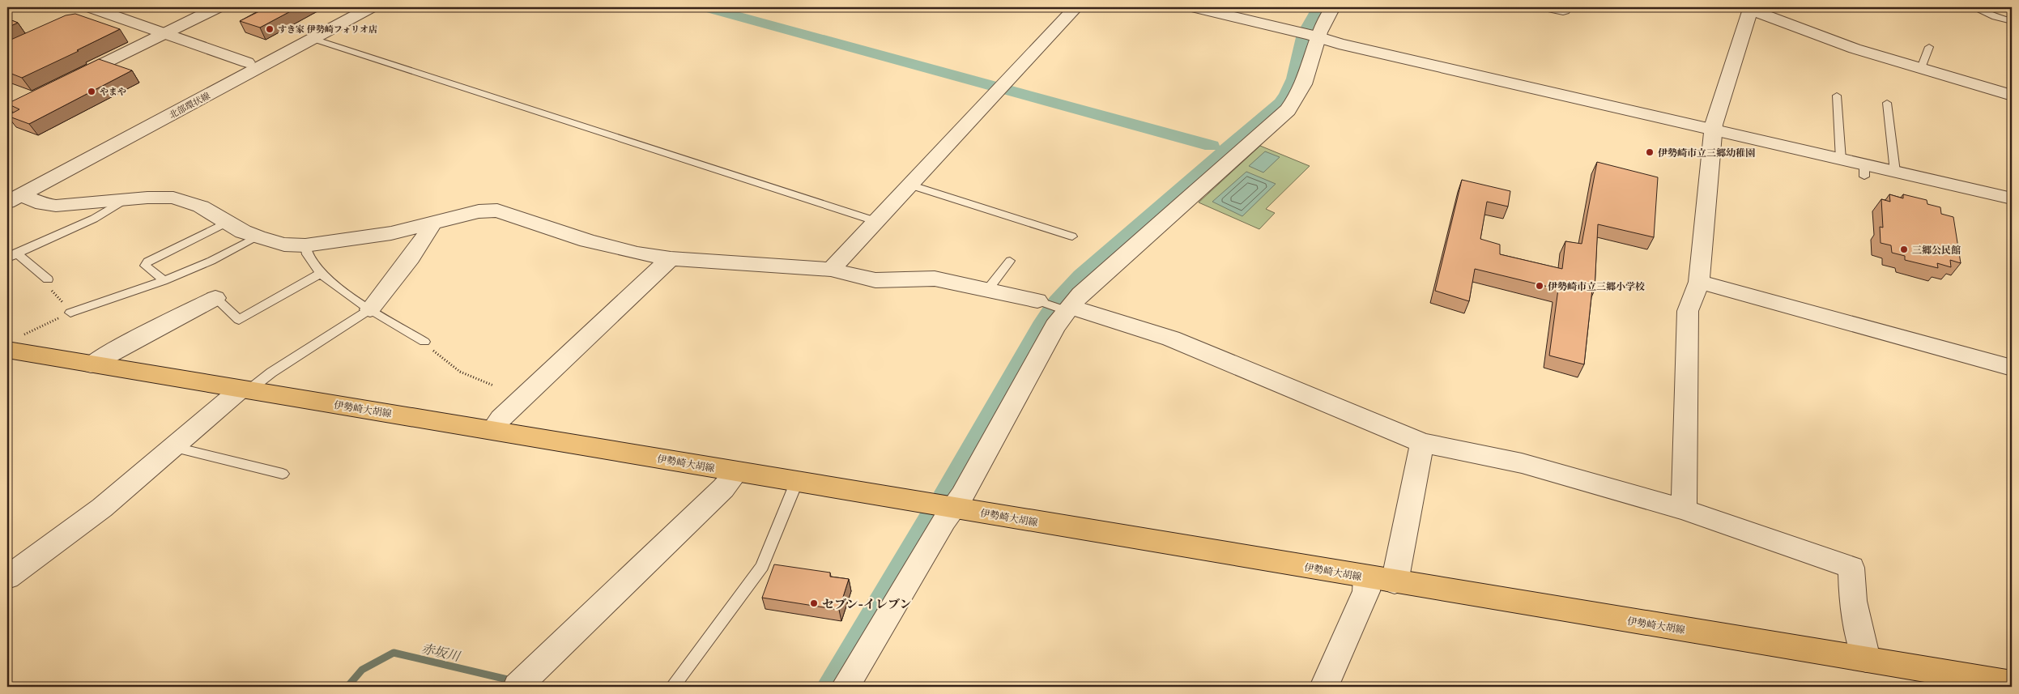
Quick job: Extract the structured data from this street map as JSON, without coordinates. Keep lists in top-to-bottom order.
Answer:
{
  "streets": {
    "main road": ["伊勢崎大胡線"],
    "street": ["北部環状線"]
  },
  "water": ["赤坂川"],
  "places": [
    "すき家 伊勢崎フォリオ店",
    "やまや",
    "伊勢崎市立三郷幼稚園",
    "三郷公民館",
    "伊勢崎市立三郷小学校",
    "セブン-イレブン"
  ]
}
